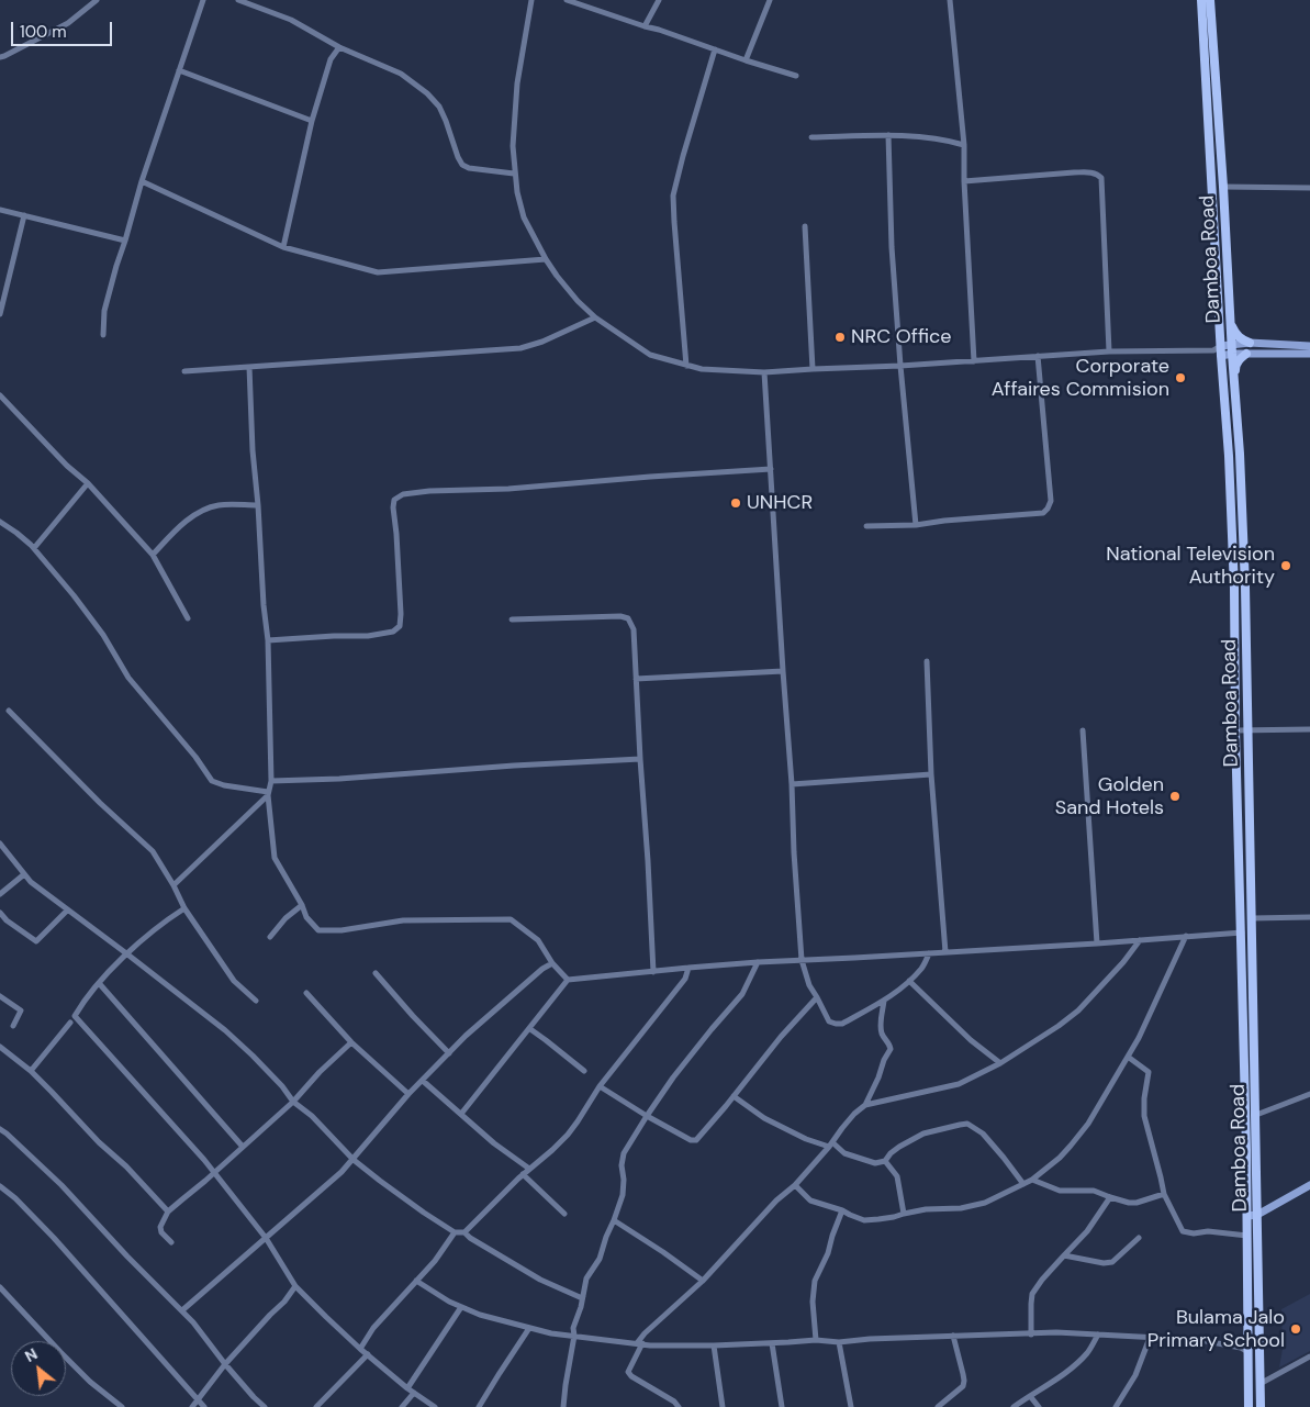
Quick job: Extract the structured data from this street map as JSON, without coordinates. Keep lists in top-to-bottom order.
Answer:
{
  "streets": {
    "main road": ["Damboa Road"]
  },
  "places": [
    "NRC Office",
    "Corporate Affaires Commision",
    "UNHCR",
    "National Television Authority",
    "Golden Sand Hotels",
    "Bulama Jalo Primary School"
  ],
  "scale_bar": "100 m",
  "north": "top left"
}
